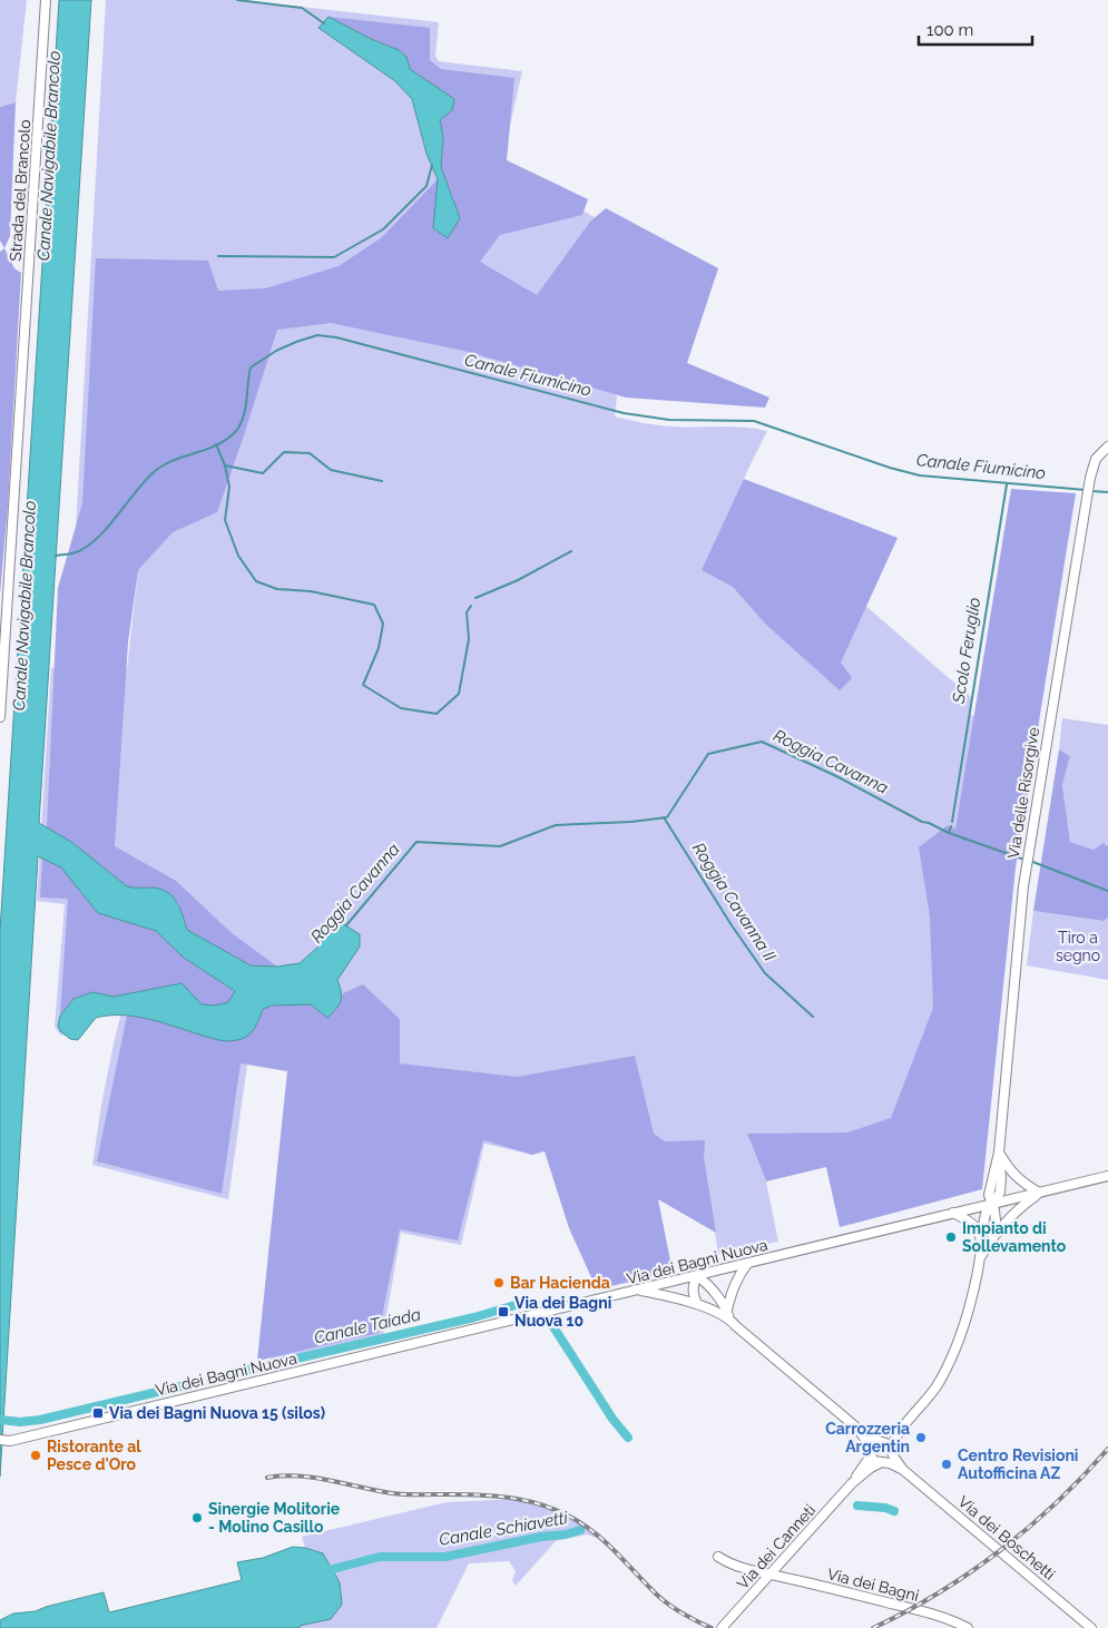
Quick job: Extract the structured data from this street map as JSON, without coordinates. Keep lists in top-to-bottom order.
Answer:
{
  "streets": {
    "street": [
      "Strada del Brancolo",
      "Via delle Risorgive",
      "Via dei Bagni Nuova",
      "Via dei Boschetti",
      "Via dei Canneti",
      "Via dei Bagni"
    ]
  },
  "crossings": [
    ["Via delle Risorgive", "Via dei Bagni Nuova"],
    ["Via dei Bagni Nuova", "Via dei Boschetti"],
    ["Via dei Boschetti", "Via dei Canneti"],
    ["Via dei Canneti", "Via dei Bagni"]
  ],
  "water": [
    "Canale Navigabile Brancolo",
    "Canale Fiumicino",
    "Scolo Feruglio",
    "Roggia Cavanna",
    "Roggia Cavanna II",
    "Canale Taiada",
    "Canale Schiavetti"
  ],
  "parks": ["Tiro a segno"],
  "places": {
    "other": [
      "Impianto di Sollevamento",
      "Bar Hacienda",
      "Carrozzeria Argentin",
      "Ristorante al Pesce d'Oro",
      "Centro Revisioni Autofficina AZ",
      "Sinergie Molitorie - Molino Casillo"
    ],
    "transit": ["Via dei Bagni Nuova 10", "Via dei Bagni Nuova 15 (silos)"]
  },
  "scale_bar": "100 m"
}
